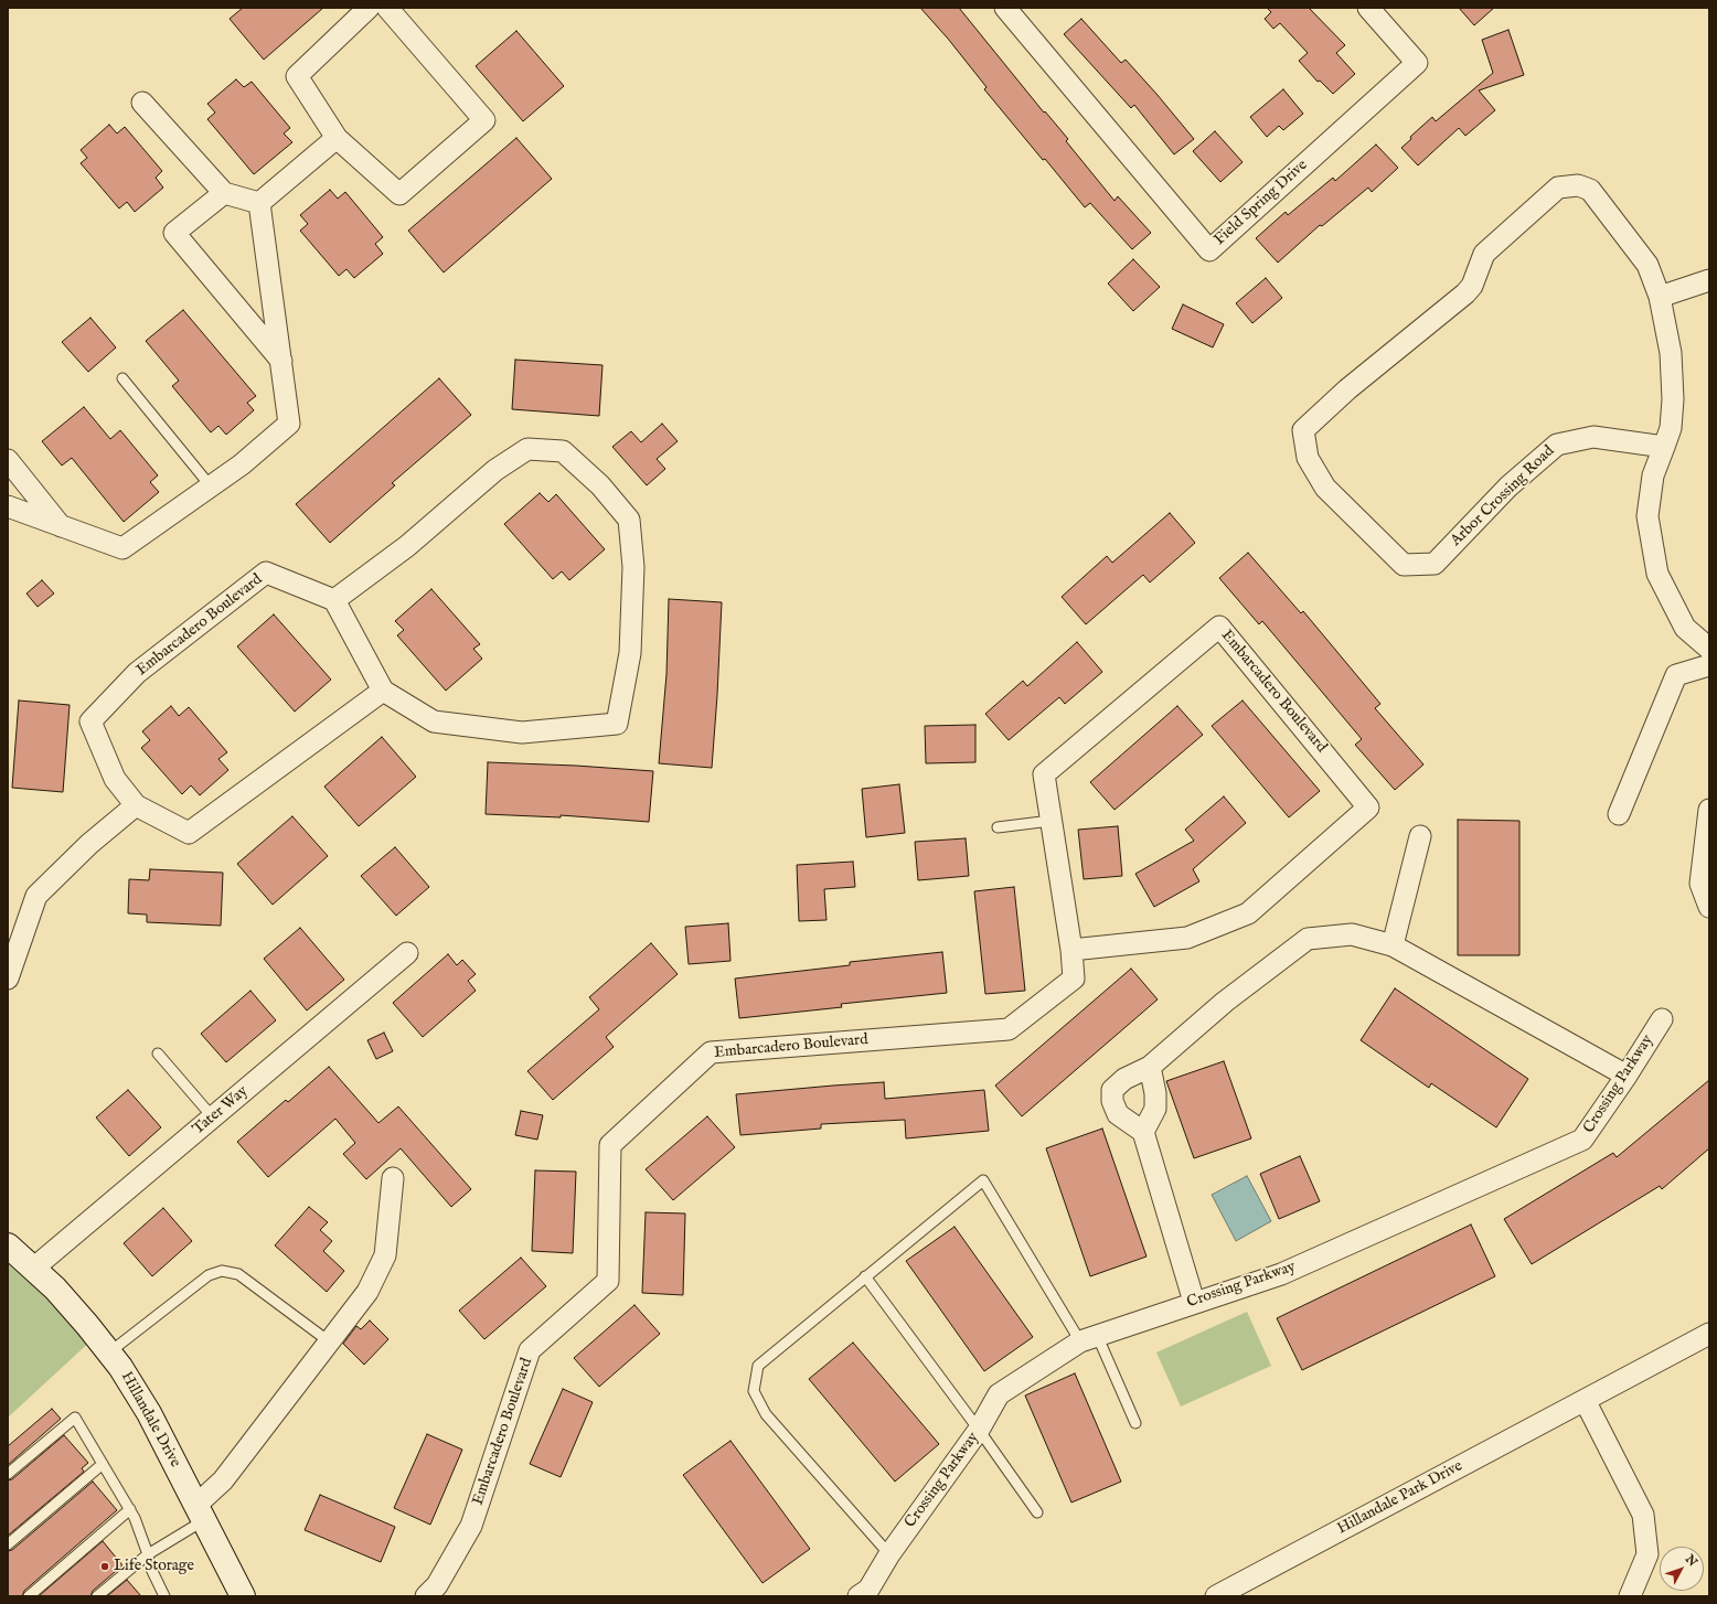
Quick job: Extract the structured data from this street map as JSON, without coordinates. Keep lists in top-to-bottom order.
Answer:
{
  "streets": {
    "main road": ["Hillandale Drive"],
    "street": [
      "Field Spring Drive",
      "Arbor Crossing Road",
      "Embarcadero Boulevard",
      "Crossing Parkway",
      "Tater Way",
      "Hillandale Park Drive"
    ]
  },
  "crossings": [
    ["Tater Way", "Hillandale Drive"]
  ],
  "places": ["Life Storage"],
  "north": "top right"
}
